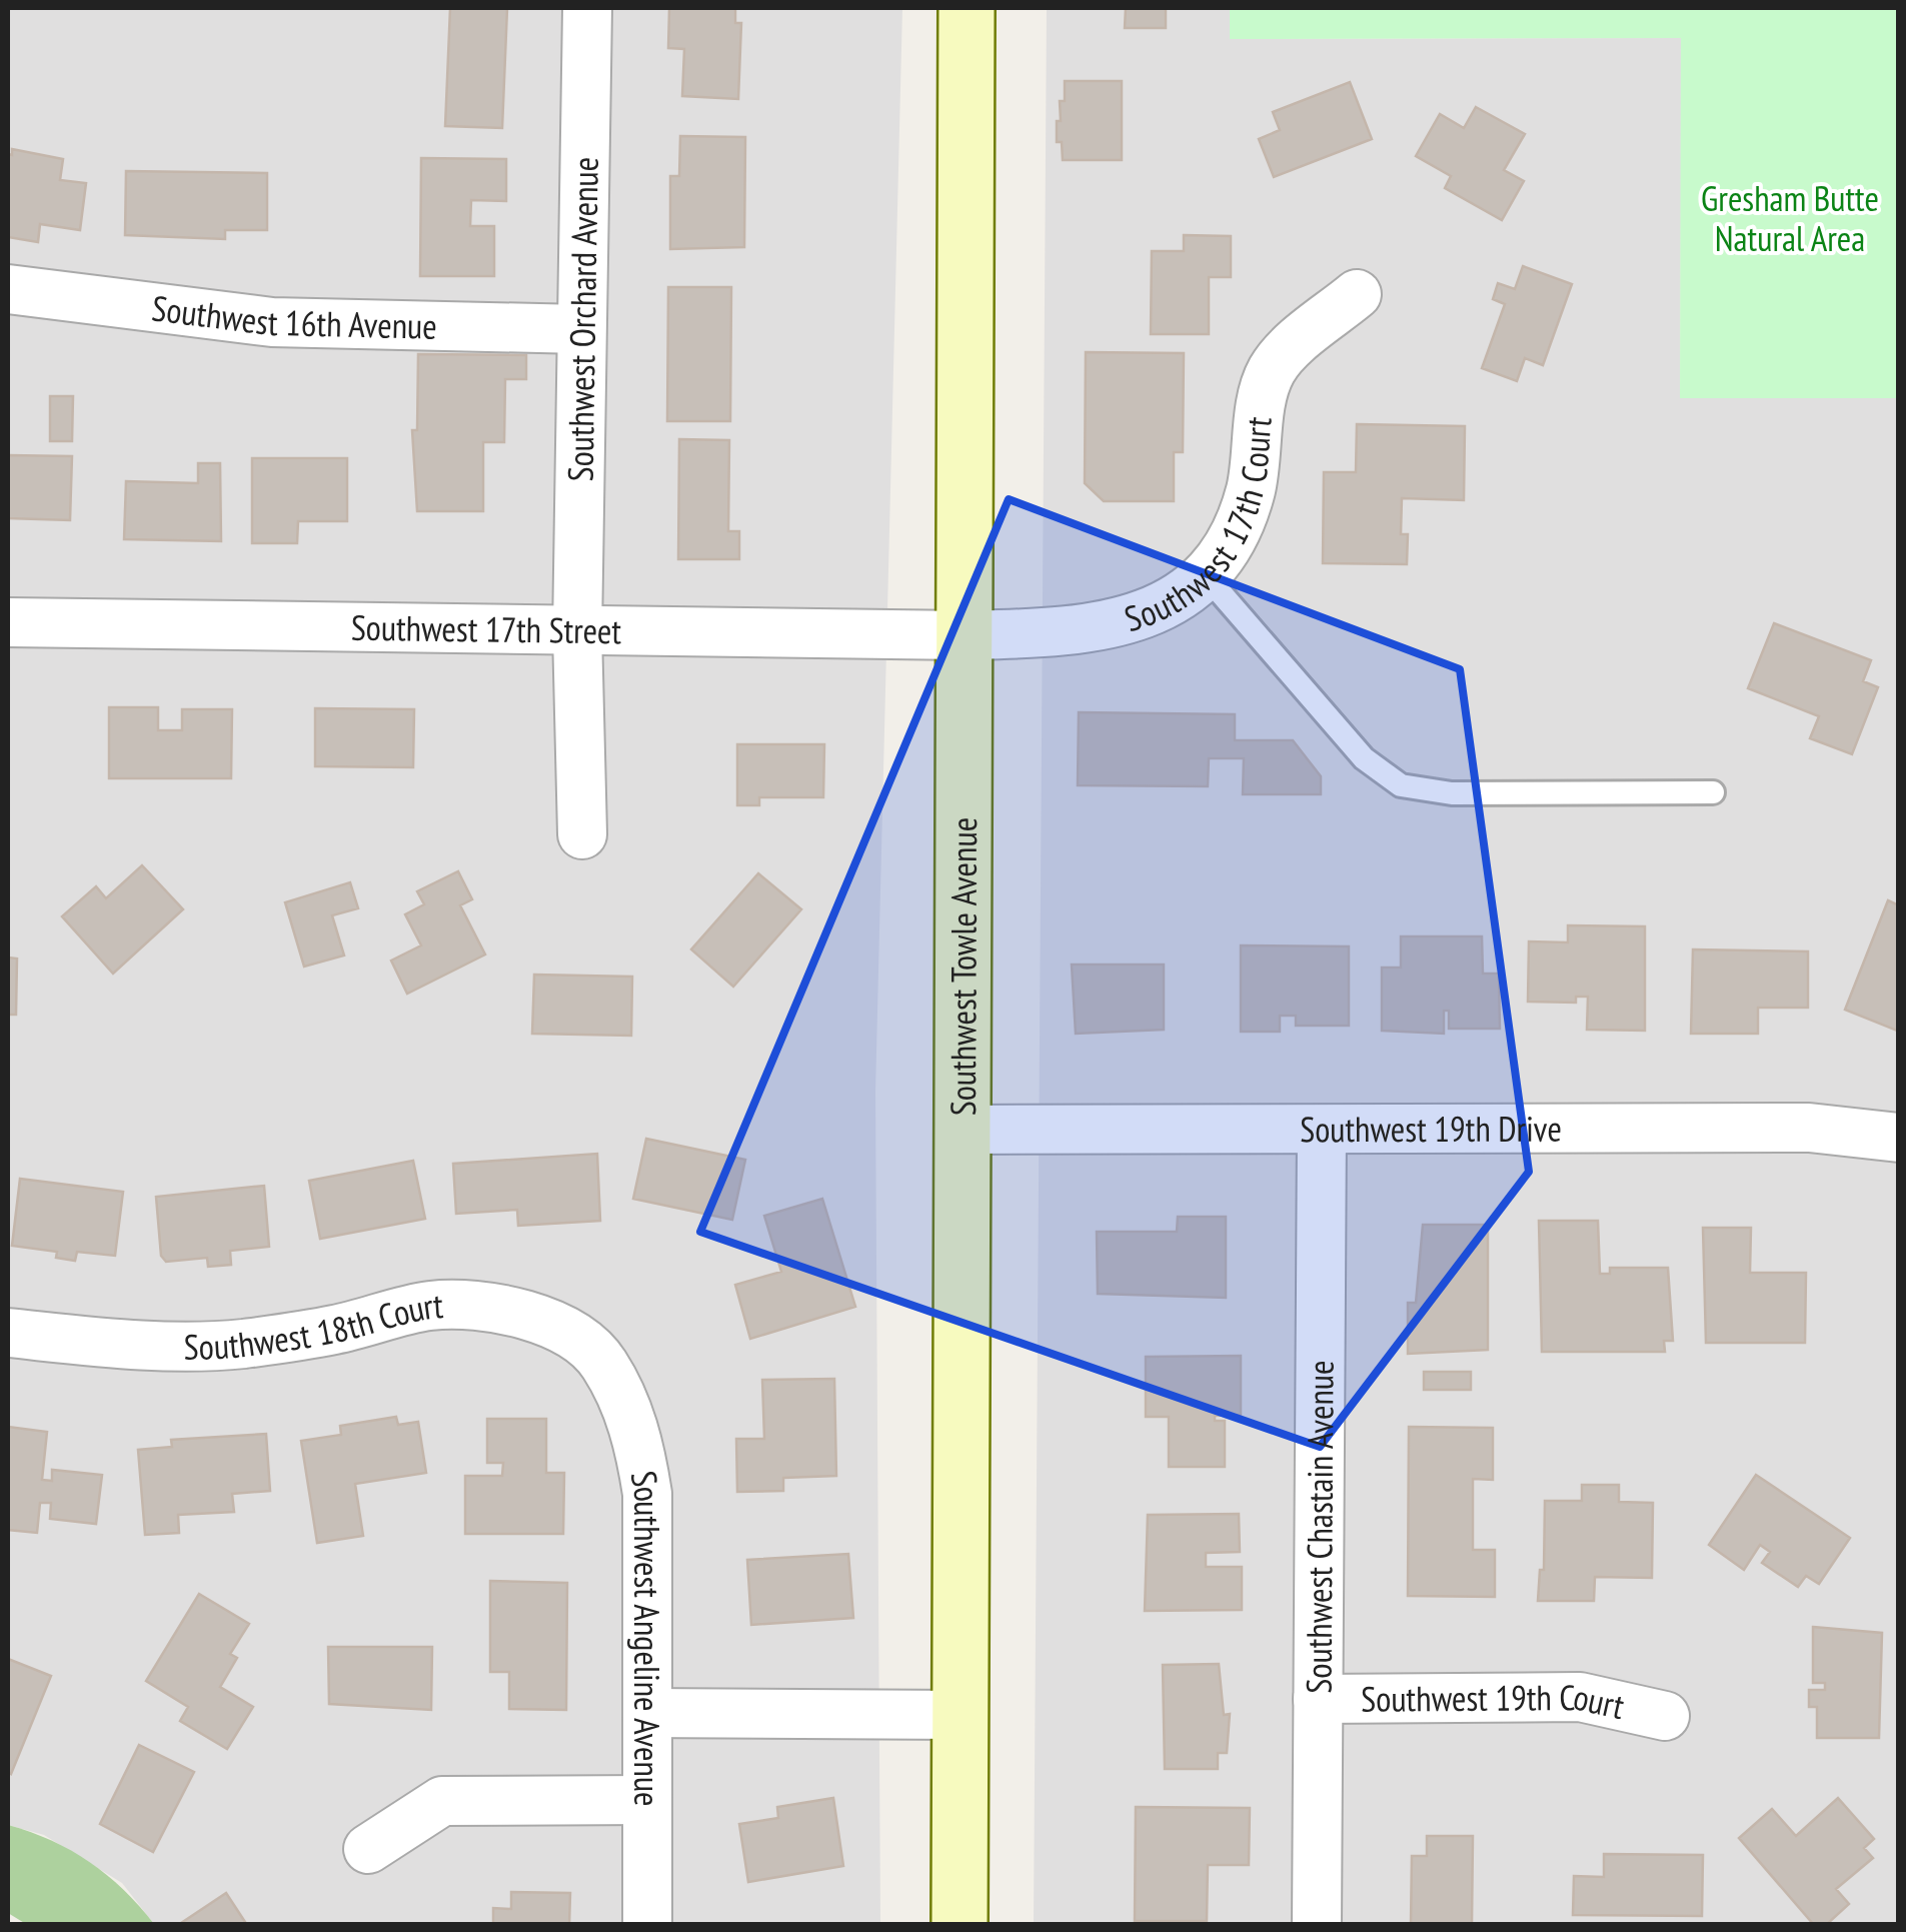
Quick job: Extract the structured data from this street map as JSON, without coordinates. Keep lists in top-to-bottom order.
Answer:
{
  "streets": {
    "main road": ["Southwest Towle Avenue"],
    "street": [
      "Southwest 16th Avenue",
      "Southwest Orchard Avenue",
      "Southwest 17th Court",
      "Southwest 17th Street",
      "Southwest 19th Drive",
      "Southwest 18th Court",
      "Southwest Chastain Avenue",
      "Southwest Angeline Avenue",
      "Southwest 19th Court"
    ]
  },
  "crossings": [
    ["Southwest 16th Avenue", "Southwest Orchard Avenue"],
    ["Southwest Orchard Avenue", "Southwest 17th Street"],
    ["Southwest 17th Court", "Southwest 17th Street"],
    ["Southwest 17th Court", "Southwest Towle Avenue"],
    ["Southwest 17th Street", "Southwest Towle Avenue"],
    ["Southwest Towle Avenue", "Southwest 19th Drive"],
    ["Southwest 19th Drive", "Southwest Chastain Avenue"],
    ["Southwest 18th Court", "Southwest Angeline Avenue"],
    ["Southwest Chastain Avenue", "Southwest 19th Court"]
  ],
  "parks": ["Gresham Butte Natural Area"]
}
